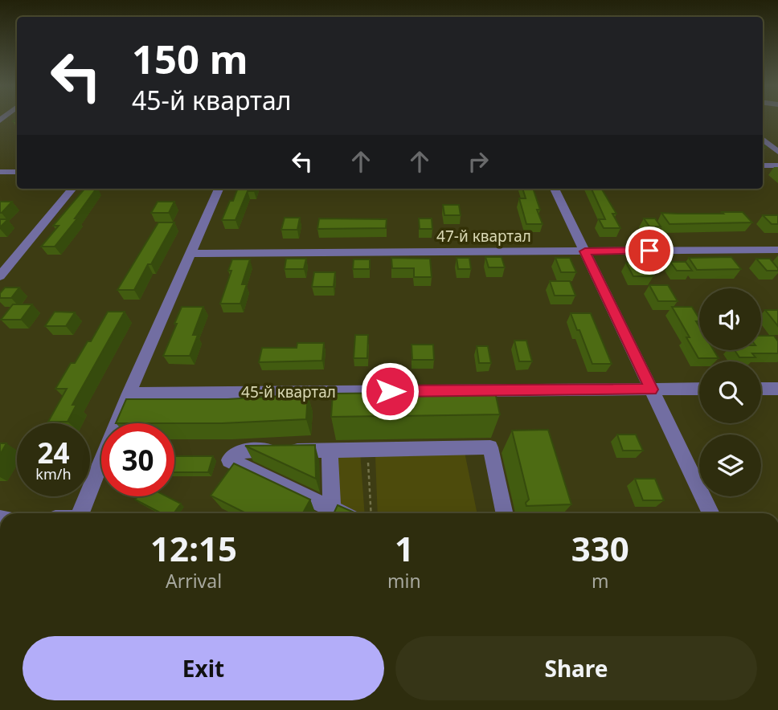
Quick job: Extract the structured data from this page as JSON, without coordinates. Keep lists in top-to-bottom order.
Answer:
{
  "streets": {
    "street": ["47-й квартал", "45-й квартал"]
  },
  "page": {
    "turn": ["150 m", "45-й квартал"],
    "speed": "24 km/h",
    "limit": "30",
    "eta": [
      "12:15",
      "Arrival",
      "1",
      "min",
      "330",
      "m"
    ],
    "buttons": ["Exit", "Share"]
  }
}
